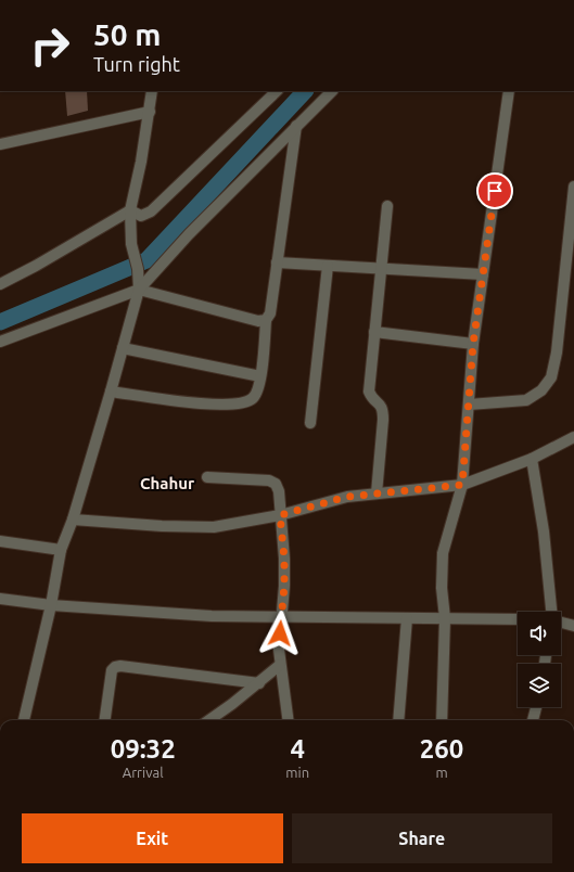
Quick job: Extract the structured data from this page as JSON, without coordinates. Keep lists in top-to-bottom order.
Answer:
{
  "districts": ["Chahur"],
  "page": {
    "turn": ["50 m", "Turn right"],
    "eta": [
      "09:32",
      "Arrival",
      "4",
      "min",
      "260",
      "m"
    ],
    "buttons": ["Exit", "Share"]
  }
}
